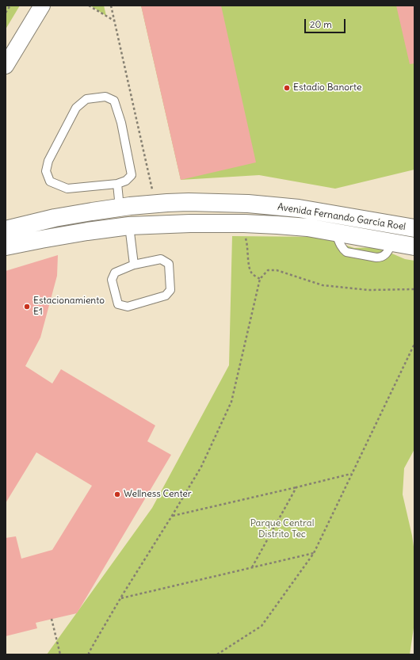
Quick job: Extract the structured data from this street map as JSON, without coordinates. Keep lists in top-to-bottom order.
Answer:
{
  "streets": {
    "street": ["Avenida Fernando García Roel"]
  },
  "parks": ["Parque Central Distrito Tec"],
  "places": ["Estadio Banorte", "Estacionamiento E1", "Wellness Center"],
  "scale_bar": "20 m"
}
